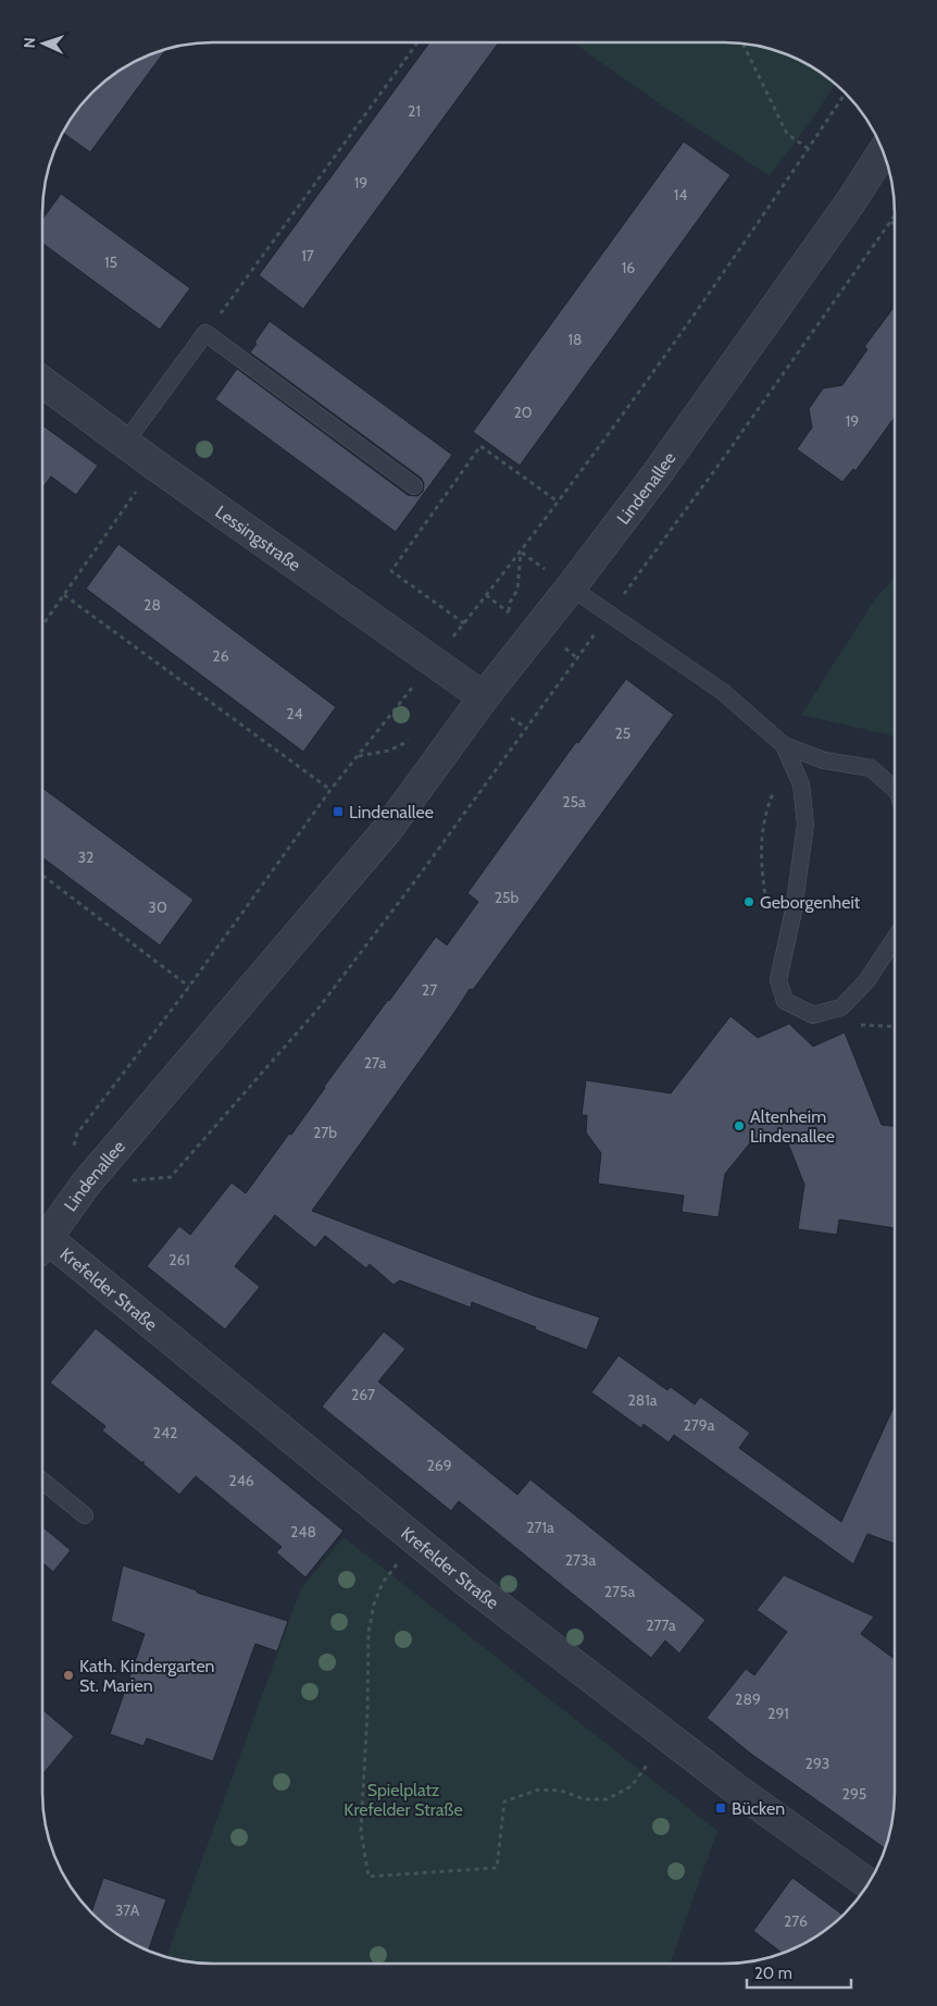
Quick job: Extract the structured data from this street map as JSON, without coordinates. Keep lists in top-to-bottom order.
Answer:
{
  "streets": {
    "street": ["Lindenallee", "Lessingstraße", "Krefelder Straße"]
  },
  "crossings": [
    ["Lindenallee", "Lessingstraße"]
  ],
  "parks": ["Spielplatz Krefelder Straße"],
  "places": {
    "transit": ["Lindenallee", "Bücken"],
    "other": ["Geborgenheit", "Altenheim Lindenallee", "Kath. Kindergarten St. Marien"]
  },
  "house_numbers": [
    "21",
    "19",
    "14",
    "17",
    "15",
    "16",
    "18",
    "20",
    "19",
    "28",
    "26",
    "24",
    "25",
    "25a",
    "32",
    "25b",
    "30",
    "27",
    "27a",
    "27b",
    "261",
    "267",
    "281a",
    "279a",
    "242",
    "269",
    "246",
    "271a",
    "248",
    "273a",
    "275a",
    "277a",
    "289",
    "291",
    "293",
    "295",
    "37A",
    "276"
  ],
  "scale_bar": "20 m",
  "north": "left"
}
